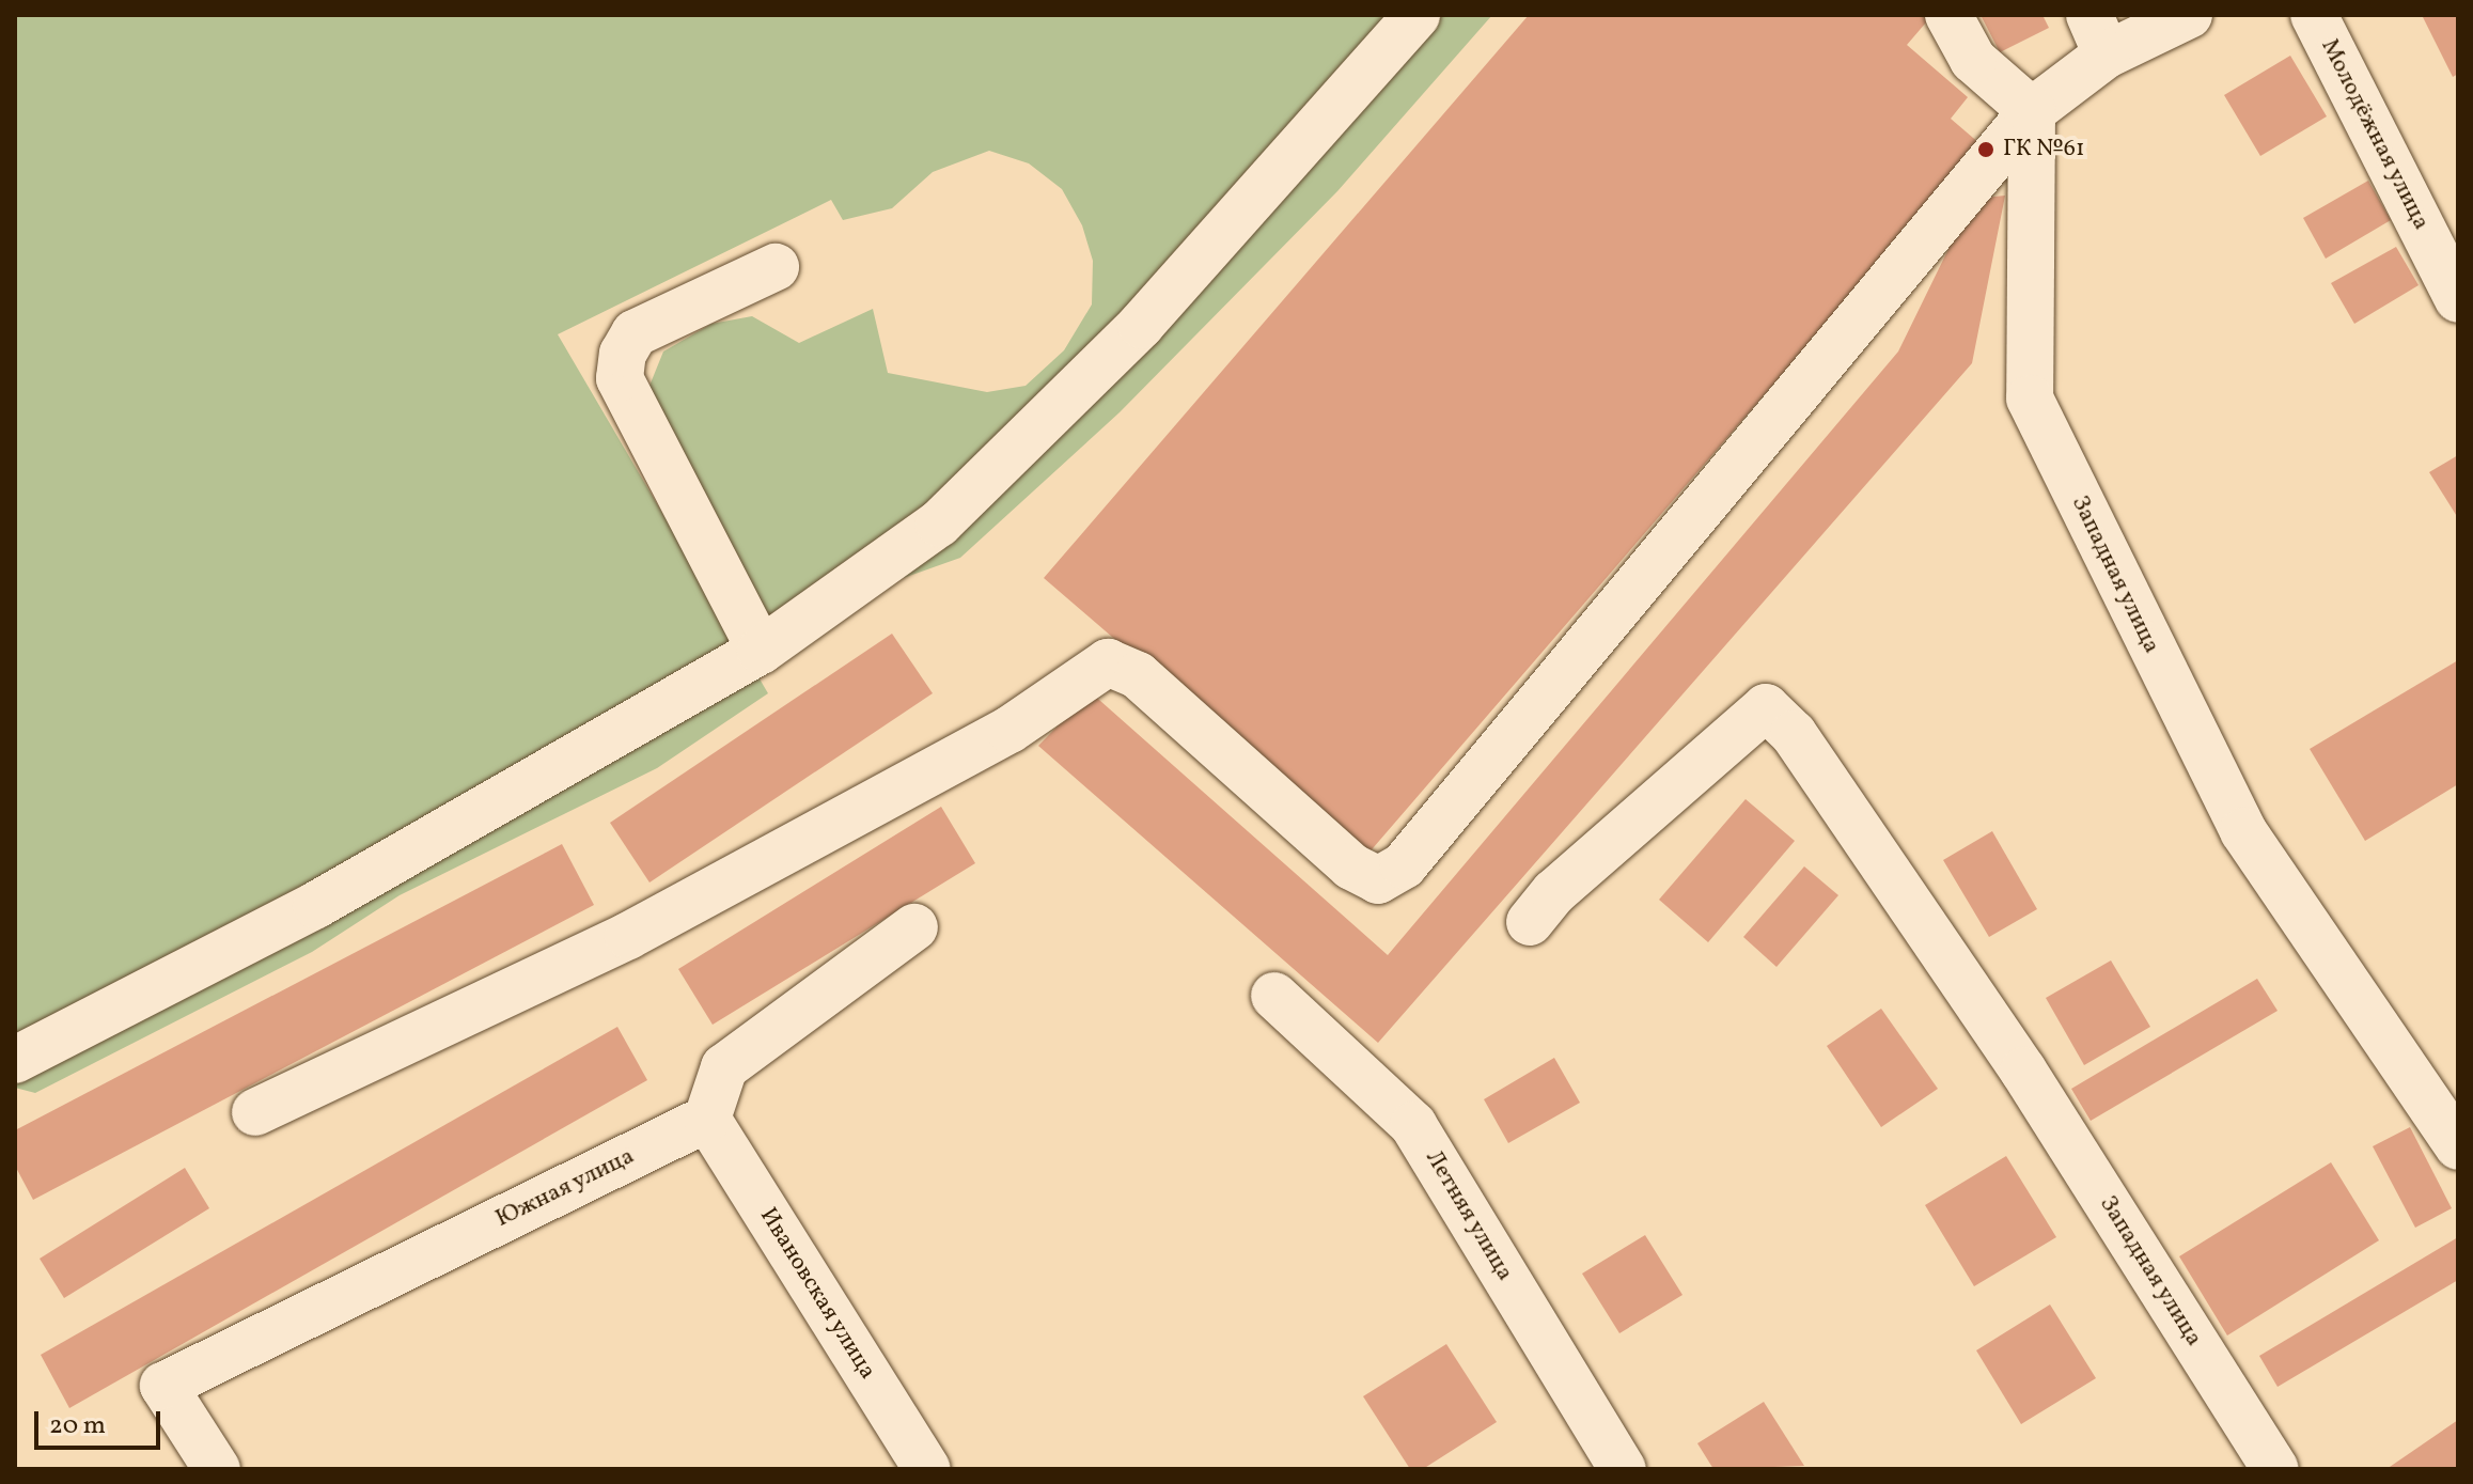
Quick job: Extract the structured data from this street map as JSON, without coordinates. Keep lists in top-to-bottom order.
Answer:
{
  "streets": {
    "street": [
      "Молодёжная улица",
      "Западная улица",
      "Южная улица",
      "Летняя улица",
      "Ивановская улица"
    ]
  },
  "crossings": [
    ["Южная улица", "Ивановская улица"]
  ],
  "places": ["ГК №61"],
  "scale_bar": "20 m"
}
